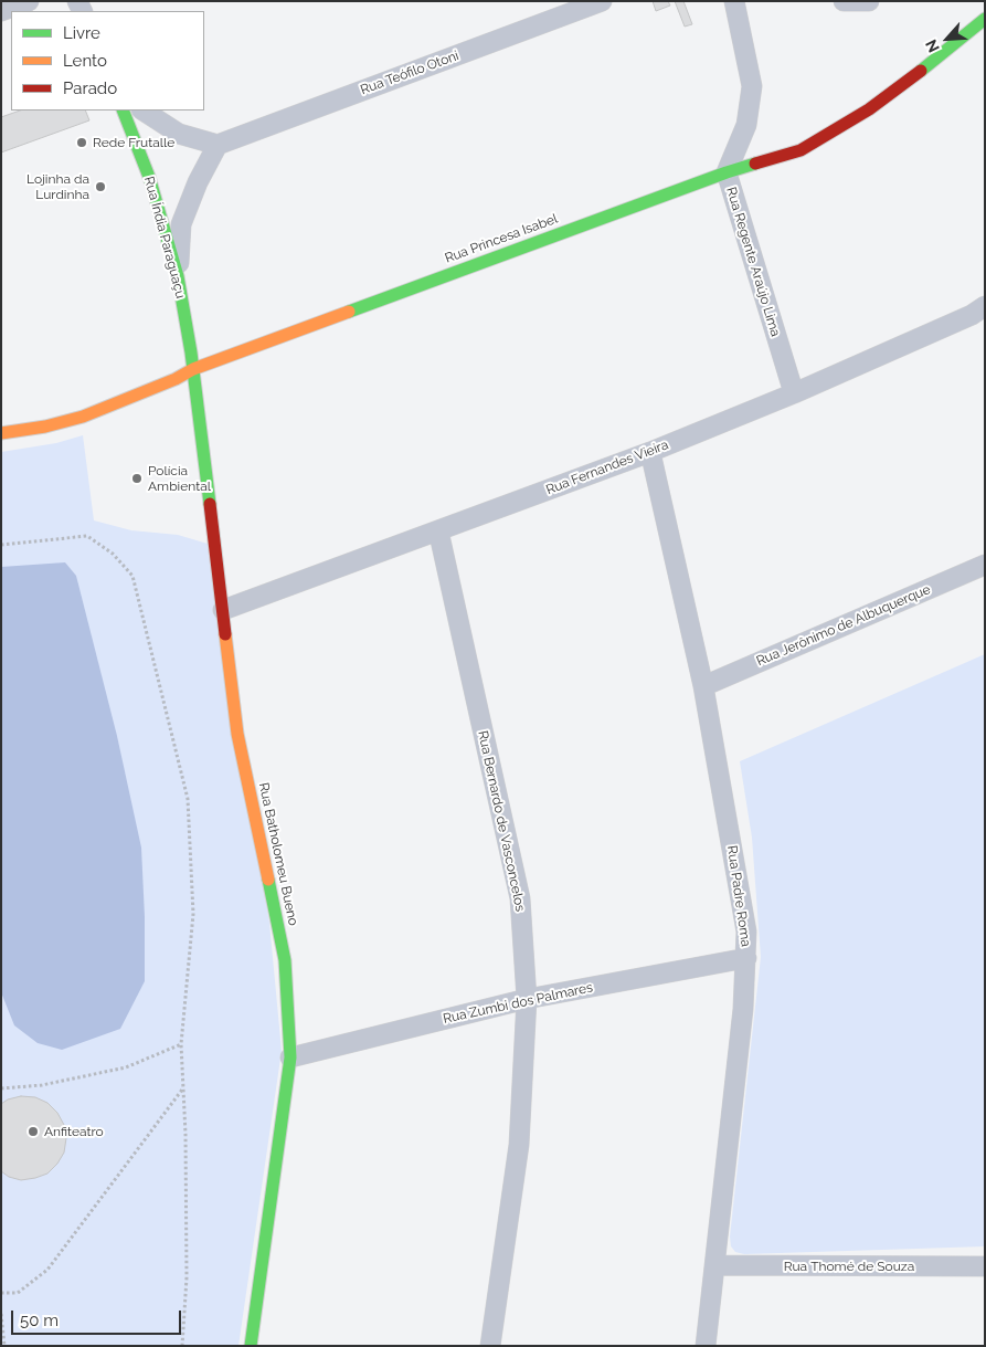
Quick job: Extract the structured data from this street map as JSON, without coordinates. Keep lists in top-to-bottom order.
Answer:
{
  "streets": {
    "street": [
      "Rua Teófilo Otoni",
      "Rua Índia Paraguaçu",
      "Rua Princesa Isabel",
      "Rua Regente Araújo Lima",
      "Rua Fernandes Vieira",
      "Rua Jerônimo de Albuquerque",
      "Rua Bernardo de Vasconcelos",
      "Rua Batholomeu Bueno",
      "Rua Padre Roma",
      "Rua Zumbi dos Palmares",
      "Rua Thomé de Souza"
    ]
  },
  "crossings": [
    ["Rua Índia Paraguaçu", "Rua Princesa Isabel"],
    ["Rua Índia Paraguaçu", "Rua Batholomeu Bueno"],
    ["Rua Princesa Isabel", "Rua Regente Araújo Lima"],
    ["Rua Princesa Isabel", "Rua Batholomeu Bueno"],
    ["Rua Regente Araújo Lima", "Rua Fernandes Vieira"],
    ["Rua Fernandes Vieira", "Rua Bernardo de Vasconcelos"],
    ["Rua Fernandes Vieira", "Rua Batholomeu Bueno"],
    ["Rua Fernandes Vieira", "Rua Padre Roma"],
    ["Rua Jerônimo de Albuquerque", "Rua Padre Roma"],
    ["Rua Bernardo de Vasconcelos", "Rua Zumbi dos Palmares"],
    ["Rua Batholomeu Bueno", "Rua Zumbi dos Palmares"],
    ["Rua Padre Roma", "Rua Zumbi dos Palmares"],
    ["Rua Padre Roma", "Rua Thomé de Souza"]
  ],
  "places": [
    "Rede Frutalle",
    "Lojinha da Lurdinha",
    "Polícia Ambiental",
    "Anfiteatro"
  ],
  "legend": ["Livre", "Lento", "Parado"],
  "scale_bar": "50 m",
  "north": "bottom left"
}
